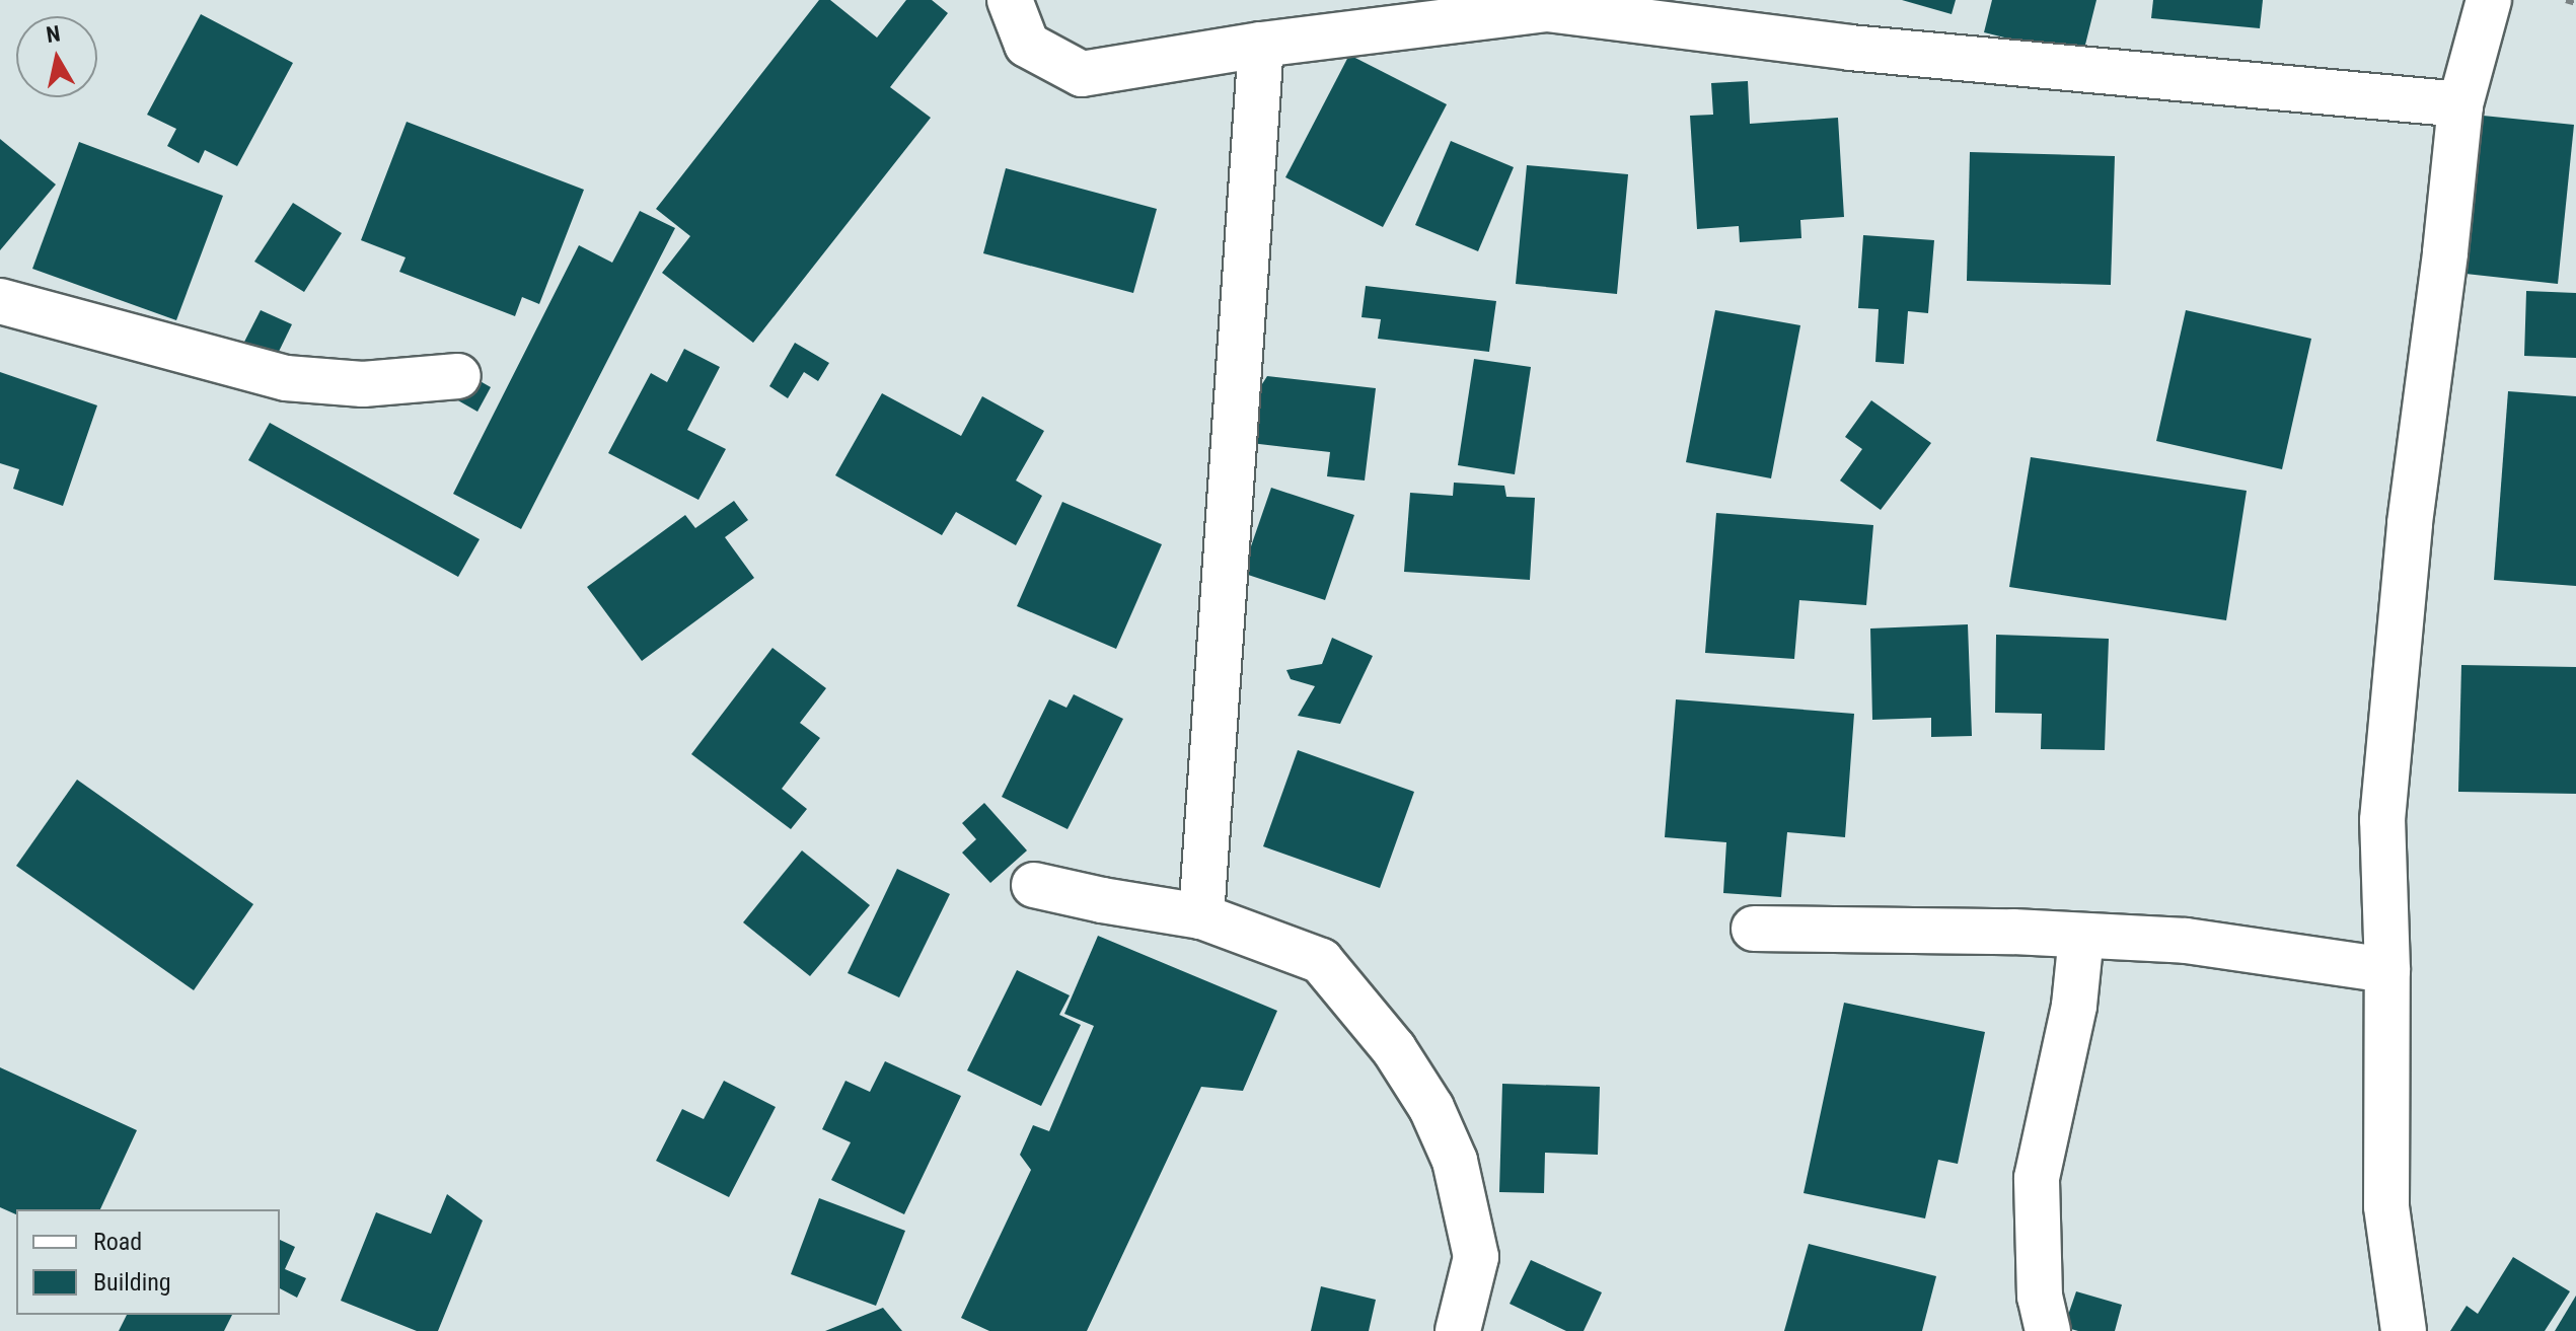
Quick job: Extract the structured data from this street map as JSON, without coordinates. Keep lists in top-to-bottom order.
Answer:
{
  "legend": ["Road", "Building"],
  "north": "top"
}
